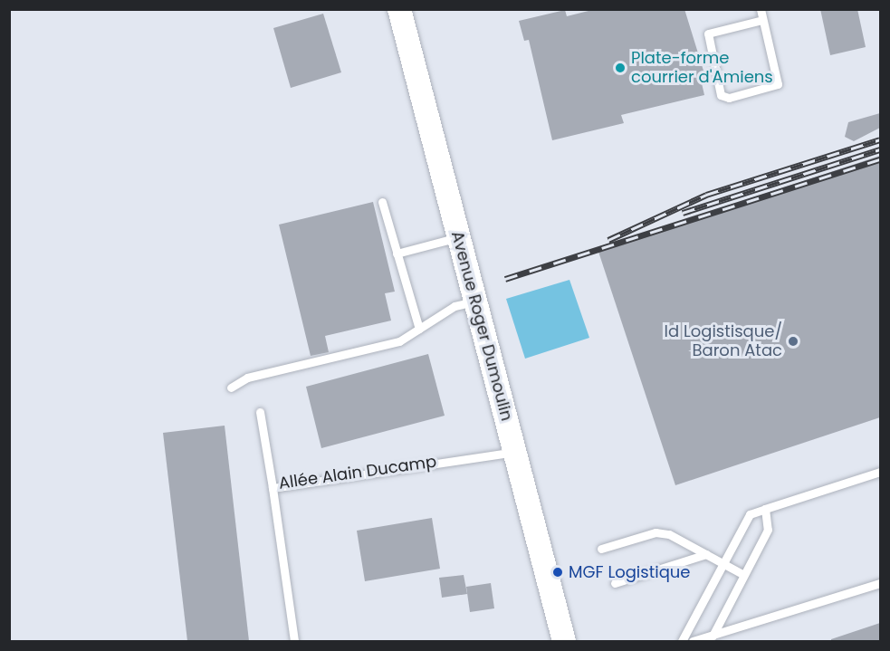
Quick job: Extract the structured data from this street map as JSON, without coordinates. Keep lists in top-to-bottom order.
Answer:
{
  "streets": {
    "main road": ["Avenue Roger Dumoulin"],
    "lane": ["Allée Alain Ducamp"]
  },
  "crossings": [
    ["Avenue Roger Dumoulin", "Allée Alain Ducamp"]
  ],
  "places": ["Plate-forme courrier d'Amiens", "Id Logistisque/ Baron Atac", "MGF Logistique"]
}
